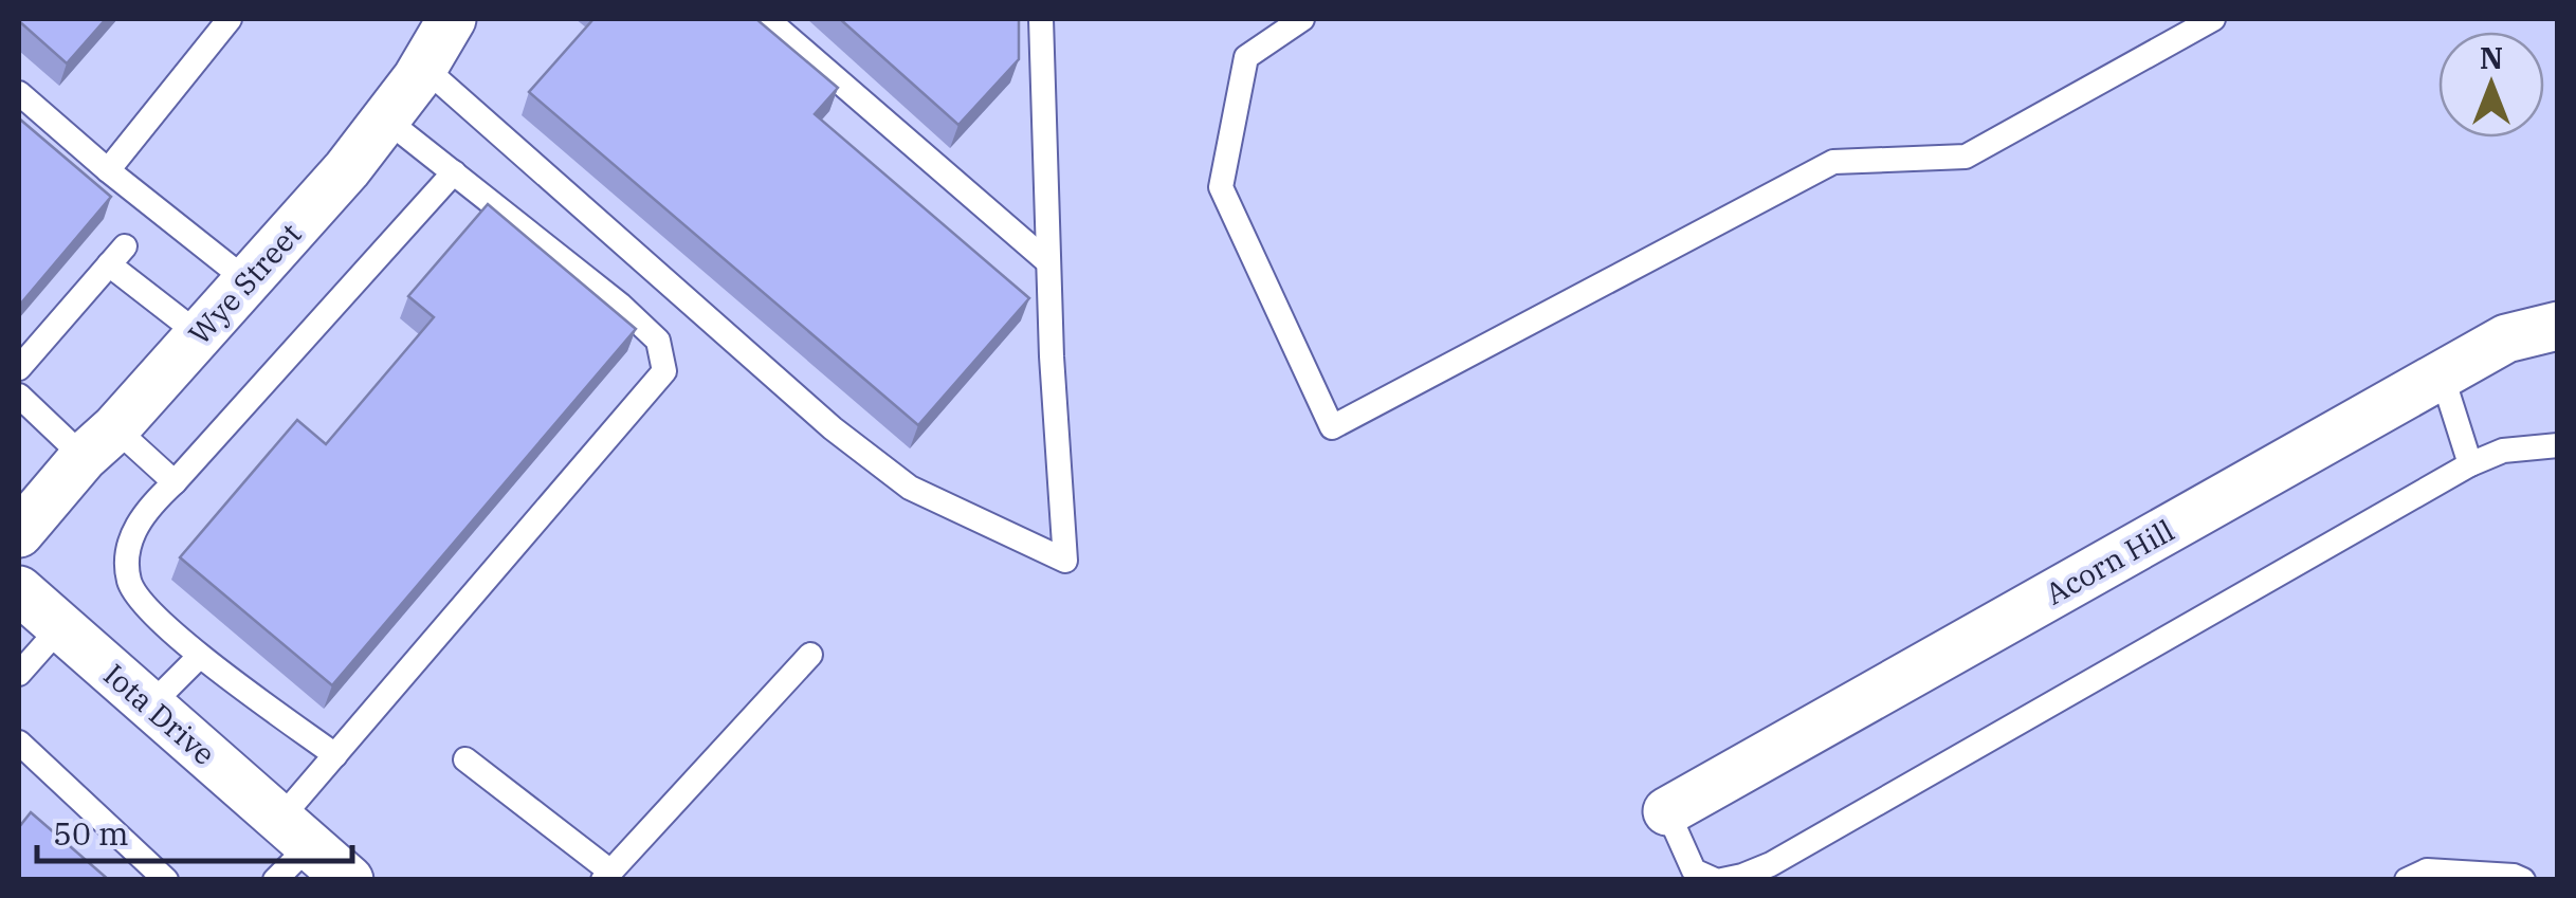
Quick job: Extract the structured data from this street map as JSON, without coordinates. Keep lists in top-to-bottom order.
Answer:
{
  "streets": {
    "street": ["Wye Street", "Acorn Hill", "Iota Drive"]
  },
  "scale_bar": "50 m",
  "north": "top"
}
